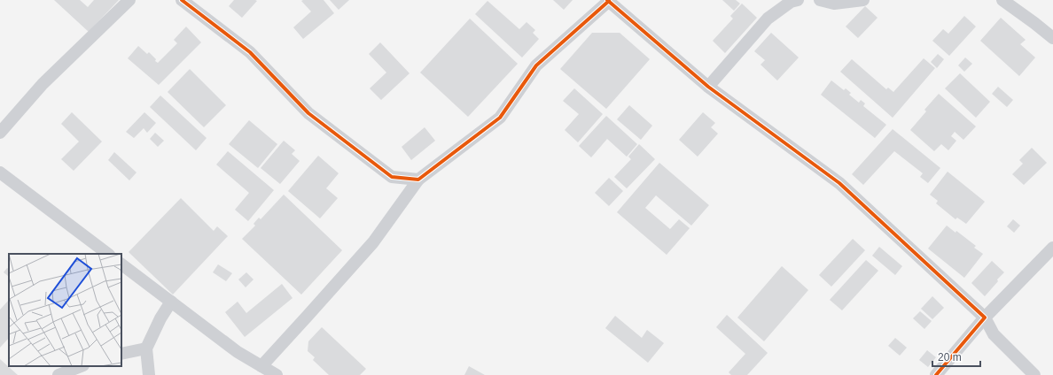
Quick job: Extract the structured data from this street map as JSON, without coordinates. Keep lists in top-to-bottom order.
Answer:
{
  "scale_bar": "20 m"
}
